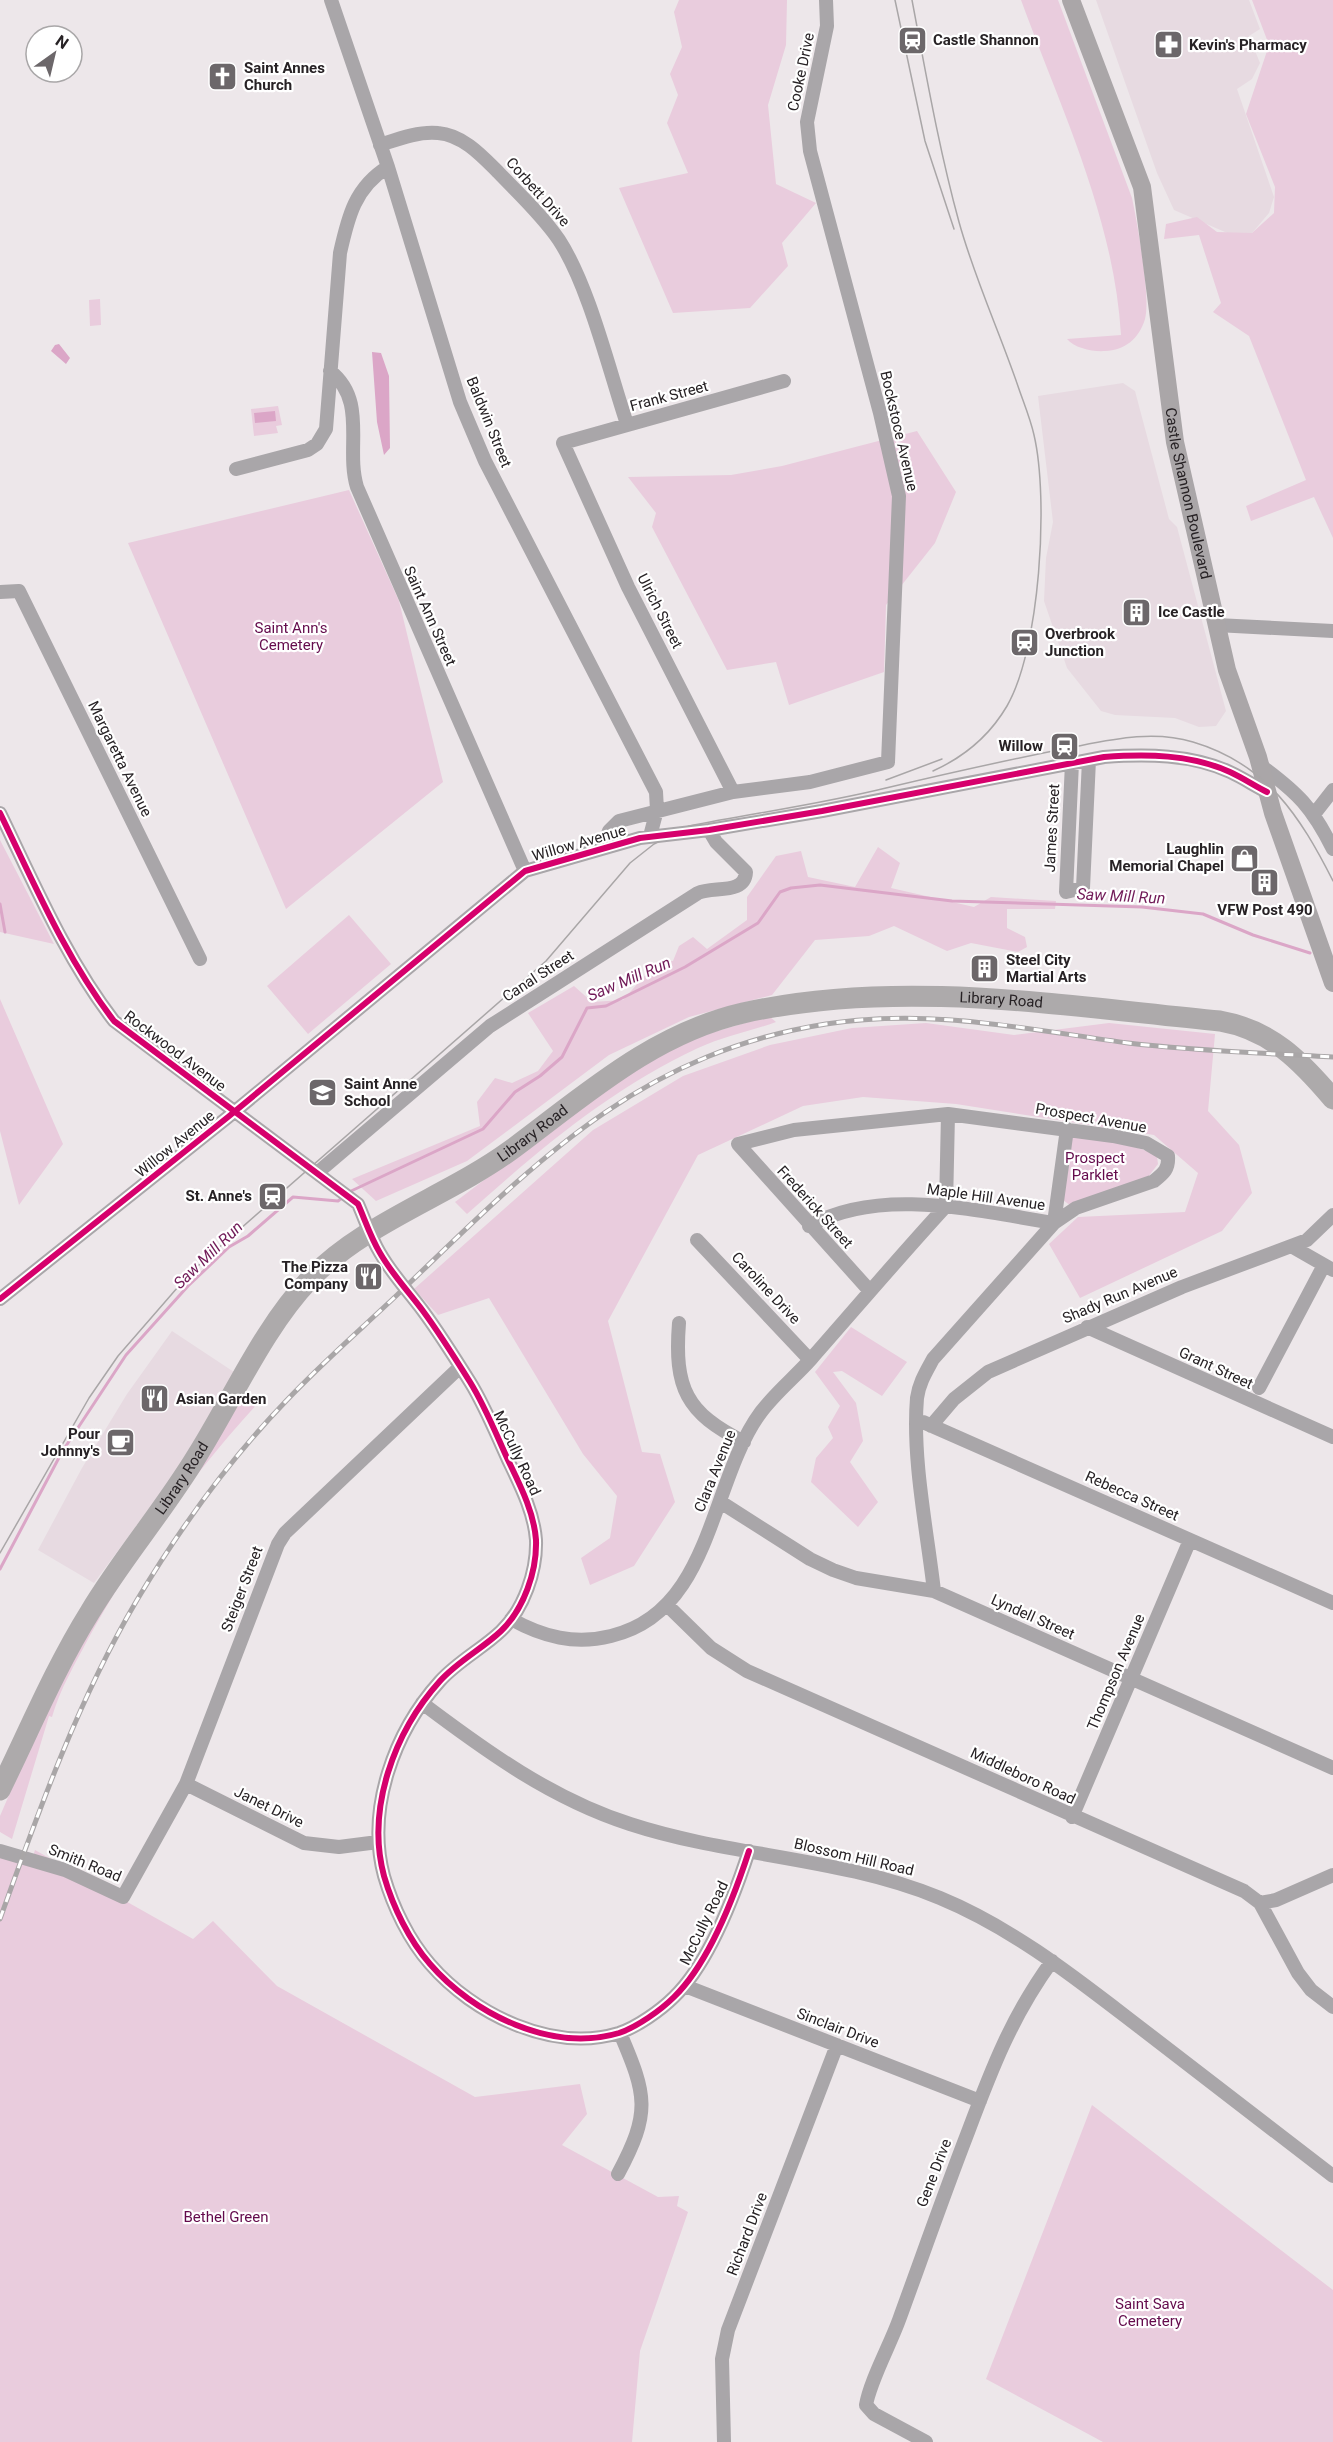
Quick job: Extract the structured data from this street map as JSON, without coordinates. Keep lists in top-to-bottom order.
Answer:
{
  "streets": {
    "main road": ["Library Road"],
    "street": [
      "Cooke Drive",
      "Corbett Drive",
      "Frank Street",
      "Baldwin Street",
      "Bockstoce Avenue",
      "Castle Shannon Boulevard",
      "Ulrich Street",
      "Saint Ann Street",
      "Margaretta Avenue",
      "James Street",
      "Willow Avenue",
      "Canal Street",
      "Rockwood Avenue",
      "Prospect Avenue",
      "Maple Hill Avenue",
      "Frederick Street",
      "Caroline Drive",
      "Shady Run Avenue",
      "Grant Street",
      "McCully Road",
      "Clara Avenue",
      "Rebecca Street",
      "Steiger Street",
      "Lyndell Street",
      "Thompson Avenue",
      "Middleboro Road",
      "Janet Drive",
      "Blossom Hill Road",
      "Smith Road",
      "Sinclair Drive",
      "Gene Drive",
      "Richard Drive"
    ]
  },
  "crossings": [
    ["Cooke Drive", "Bockstoce Avenue"],
    ["Corbett Drive", "Frank Street"],
    ["Corbett Drive", "Baldwin Street"],
    ["Frank Street", "Ulrich Street"],
    ["Baldwin Street", "Willow Avenue"],
    ["Bockstoce Avenue", "Willow Avenue"],
    ["Castle Shannon Boulevard", "Willow Avenue"],
    ["Ulrich Street", "Willow Avenue"],
    ["Saint Ann Street", "Willow Avenue"],
    ["James Street", "Willow Avenue"],
    ["Willow Avenue", "Canal Street"],
    ["Willow Avenue", "Rockwood Avenue"],
    ["Canal Street", "Rockwood Avenue"],
    ["Library Road", "Rockwood Avenue"],
    ["Library Road", "McCully Road"],
    ["Rockwood Avenue", "McCully Road"],
    ["Prospect Avenue", "Maple Hill Avenue"],
    ["Prospect Avenue", "Frederick Street"],
    ["Prospect Avenue", "Rebecca Street"],
    ["Prospect Avenue", "Lyndell Street"],
    ["Maple Hill Avenue", "Frederick Street"],
    ["Maple Hill Avenue", "Clara Avenue"],
    ["Frederick Street", "Clara Avenue"],
    ["Caroline Drive", "Clara Avenue"],
    ["Shady Run Avenue", "Grant Street"],
    ["Shady Run Avenue", "Rebecca Street"],
    ["McCully Road", "Clara Avenue"],
    ["McCully Road", "Steiger Street"],
    ["McCully Road", "Janet Drive"],
    ["McCully Road", "Blossom Hill Road"],
    ["McCully Road", "Sinclair Drive"],
    ["Clara Avenue", "Lyndell Street"],
    ["Clara Avenue", "Middleboro Road"],
    ["Rebecca Street", "Thompson Avenue"],
    ["Steiger Street", "Janet Drive"],
    ["Steiger Street", "Smith Road"],
    ["Lyndell Street", "Thompson Avenue"],
    ["Thompson Avenue", "Middleboro Road"],
    ["Blossom Hill Road", "Gene Drive"],
    ["Sinclair Drive", "Gene Drive"],
    ["Sinclair Drive", "Richard Drive"]
  ],
  "water": ["Saw Mill Run"],
  "parks": [
    "Saint Ann's Cemetery",
    "Prospect Parklet",
    "Bethel Green",
    "Saint Sava Cemetery"
  ],
  "places": {
    "station": [
      "Castle Shannon",
      "Overbrook Junction",
      "Willow",
      "St. Anne's"
    ],
    "pharmacy": ["Kevin's Pharmacy"],
    "church": ["Saint Annes Church"],
    "building": ["Ice Castle", "VFW Post 490", "Steel City Martial Arts"],
    "shop": ["Laughlin Memorial Chapel"],
    "school or university": ["Saint Anne School"],
    "restaurant": ["The Pizza Company", "Asian Garden"],
    "cafe": ["Pour Johnny's"]
  },
  "north": "top right"
}
